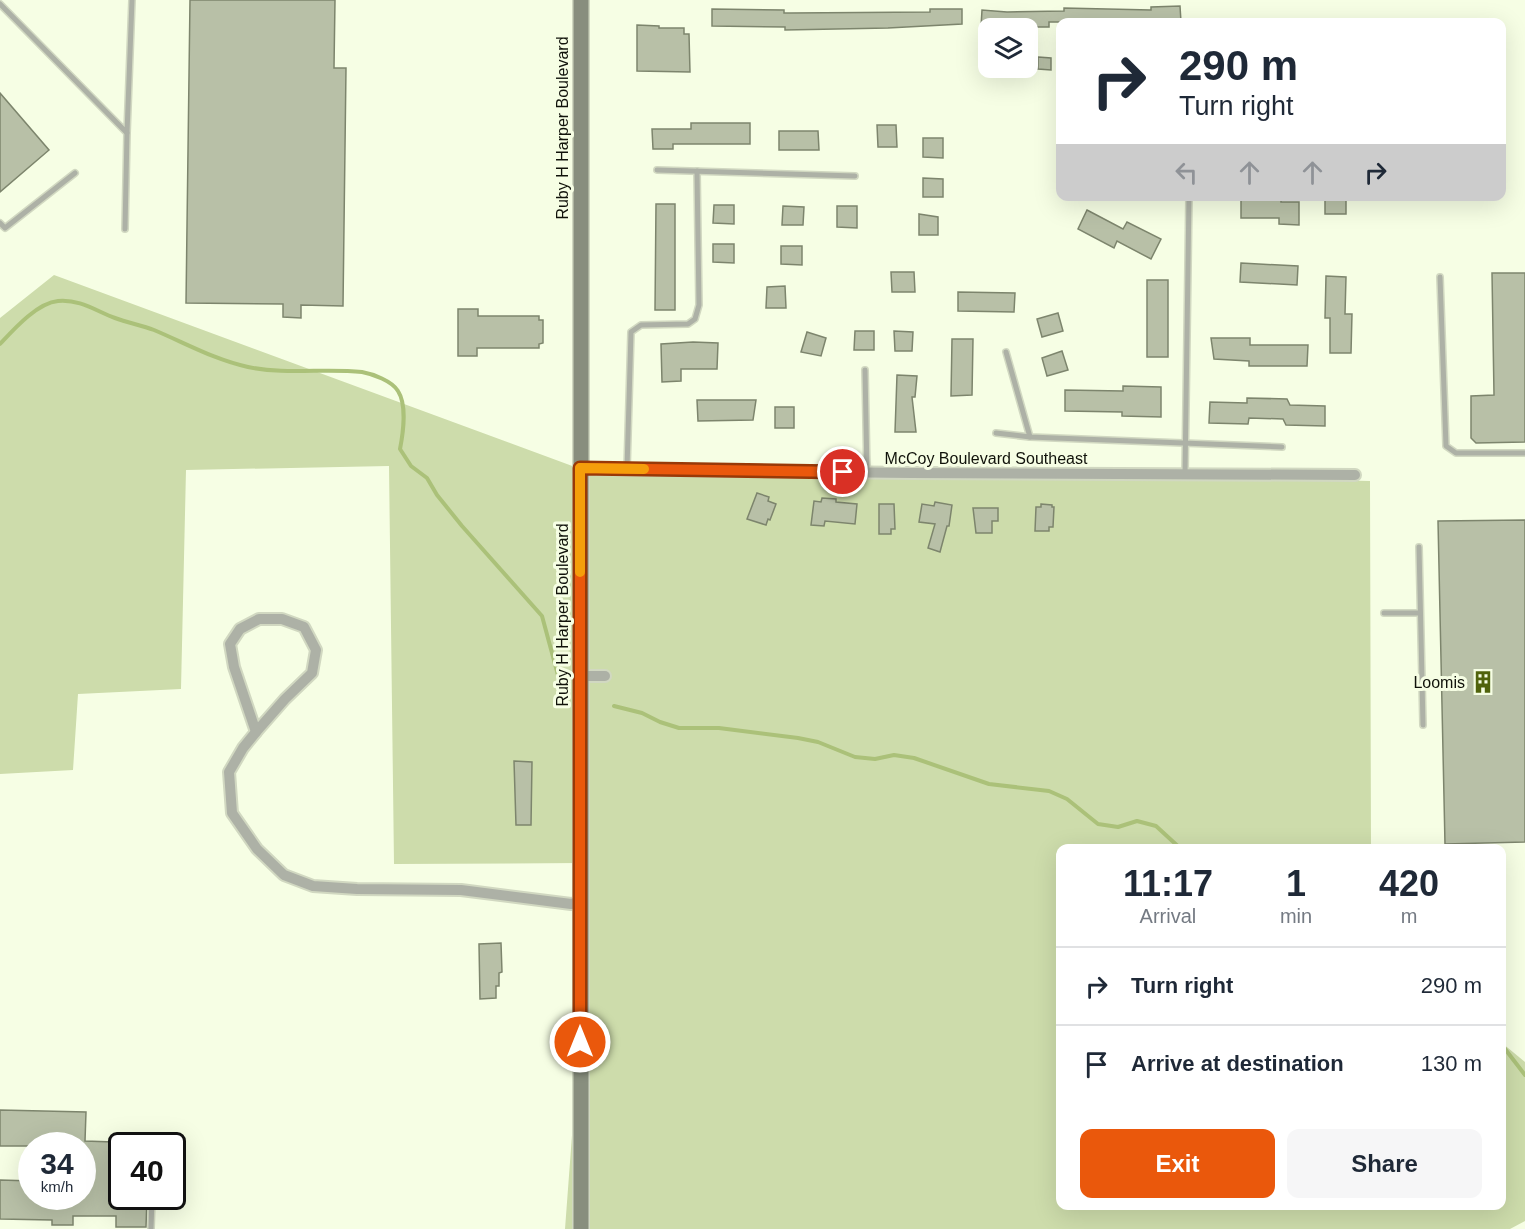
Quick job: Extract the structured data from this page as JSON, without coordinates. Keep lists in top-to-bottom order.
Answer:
{
  "streets": {
    "street": ["Ruby H Harper Boulevard", "McCoy Boulevard Southeast"]
  },
  "crossings": [
    ["Ruby H Harper Boulevard", "McCoy Boulevard Southeast"]
  ],
  "places": {
    "building": ["Loomis"]
  },
  "page": {
    "turn": ["290 m", "Turn right"],
    "eta": [
      "11:17",
      "Arrival",
      "1",
      "min",
      "420",
      "m"
    ],
    "list": [
      {
        "name": "Turn right",
        "value": "290 m"
      },
      {
        "name": "Arrive at destination",
        "value": "130 m"
      }
    ],
    "buttons": ["Exit", "Share"],
    "speed": "34 km/h",
    "limit": "40"
  }
}
